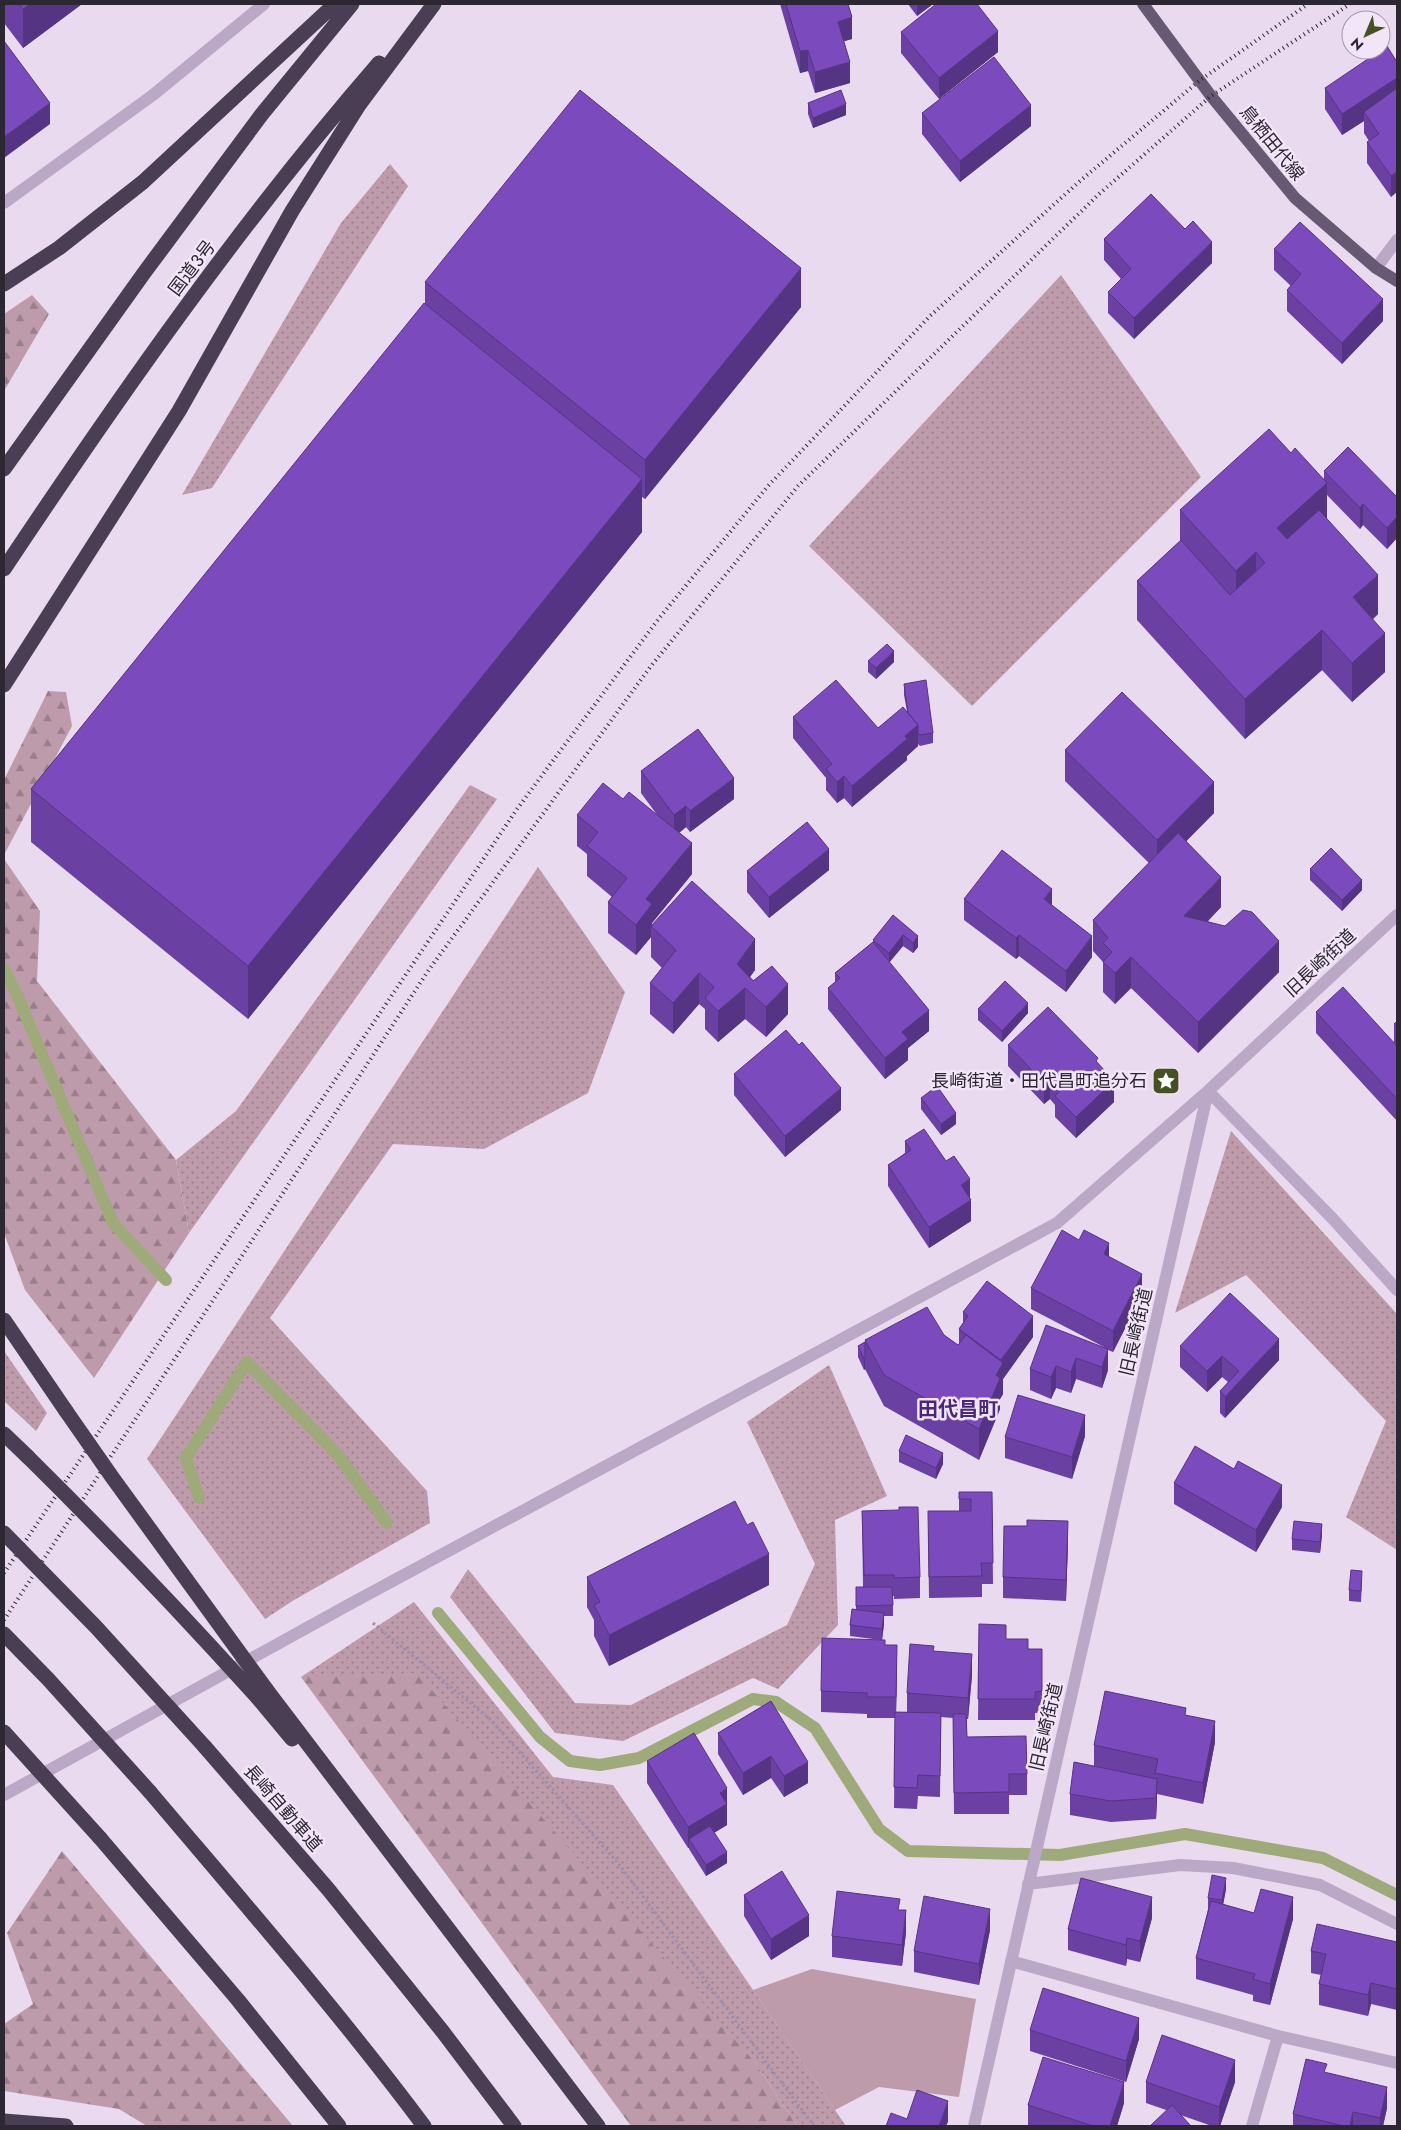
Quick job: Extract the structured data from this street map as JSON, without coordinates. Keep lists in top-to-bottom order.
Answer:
{
  "streets": {
    "highway": ["国道3号", "長崎自動車道"],
    "main road": ["鳥栖田代線"],
    "street": ["旧長崎街道"]
  },
  "districts": ["田代昌町"],
  "places": {
    "place": ["長崎街道・田代昌町追分石"]
  },
  "north": "bottom left"
}
